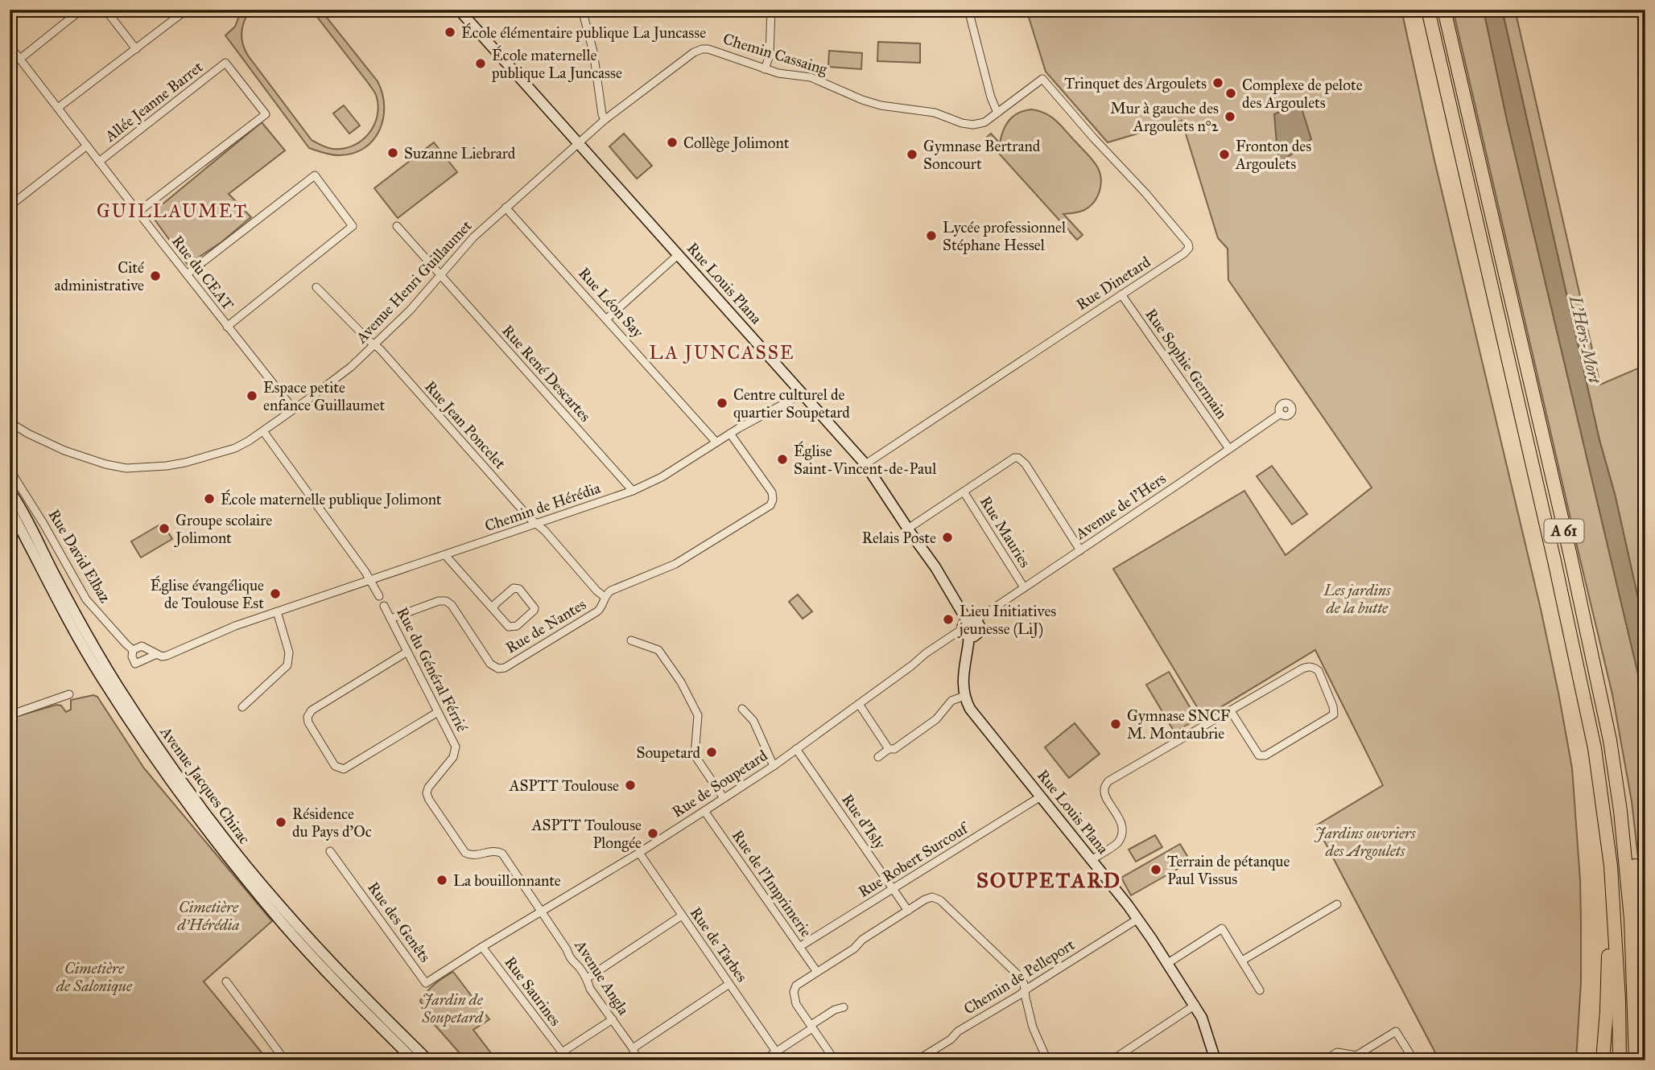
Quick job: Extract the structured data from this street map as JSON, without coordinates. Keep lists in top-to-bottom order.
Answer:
{
  "streets": {
    "highway": ["A 61"],
    "main road": ["Rue Louis Plana", "Avenue Jacques Chirac"],
    "street": [
      "Chemin Cassaing",
      "Allée Jeanne Barret",
      "Rue du CEAT",
      "Avenue Henri Guillaumet",
      "Rue Dinetard",
      "Rue Léon Say",
      "Rue Sophie Germain",
      "Rue René Descartes",
      "Rue Jean Poncelet",
      "Avenue de l'Hers",
      "Chemin de Hérédia",
      "Rue Mauries",
      "Rue David Elbaz",
      "Rue de Nantes",
      "Rue du Général Férrié",
      "Rue de Soupetard",
      "Rue d'Isly",
      "Rue Robert Surcouf",
      "Rue de l'Imprimerie",
      "Rue des Genêts",
      "Rue de Tarbes",
      "Chemin de Pelleport",
      "Avenue Angla",
      "Rue Saurines"
    ]
  },
  "crossings": [
    ["Chemin Cassaing", "Avenue Henri Guillaumet"],
    ["Chemin Cassaing", "Rue Louis Plana"],
    ["Chemin Cassaing", "Rue Dinetard"],
    ["Allée Jeanne Barret", "Rue du CEAT"],
    ["Rue du CEAT", "Avenue Henri Guillaumet"],
    ["Avenue Henri Guillaumet", "Rue Louis Plana"],
    ["Avenue Henri Guillaumet", "Rue Léon Say"],
    ["Avenue Henri Guillaumet", "Rue René Descartes"],
    ["Avenue Henri Guillaumet", "Rue Jean Poncelet"],
    ["Avenue Henri Guillaumet", "Rue du Général Férrié"],
    ["Rue Louis Plana", "Rue Dinetard"],
    ["Rue Louis Plana", "Avenue de l'Hers"],
    ["Rue Louis Plana", "Chemin de Hérédia"],
    ["Rue Louis Plana", "Rue de Soupetard"],
    ["Rue Louis Plana", "Rue Robert Surcouf"],
    ["Rue Louis Plana", "Chemin de Pelleport"],
    ["Rue Dinetard", "Rue Sophie Germain"],
    ["Rue Léon Say", "Chemin de Hérédia"],
    ["Rue Sophie Germain", "Avenue de l'Hers"],
    ["Rue René Descartes", "Chemin de Hérédia"],
    ["Rue Jean Poncelet", "Chemin de Hérédia"],
    ["Rue Jean Poncelet", "Rue de Nantes"],
    ["Avenue de l'Hers", "Rue Mauries"],
    ["Avenue de l'Hers", "Rue de Soupetard"],
    ["Chemin de Hérédia", "Rue David Elbaz"],
    ["Chemin de Hérédia", "Rue de Nantes"],
    ["Chemin de Hérédia", "Rue du Général Férrié"],
    ["Rue de Nantes", "Rue du Général Férrié"],
    ["Rue du Général Férrié", "Rue de Soupetard"],
    ["Rue du Général Férrié", "Avenue Angla"],
    ["Rue de Soupetard", "Rue d'Isly"],
    ["Rue de Soupetard", "Rue de l'Imprimerie"],
    ["Rue de Soupetard", "Rue des Genêts"],
    ["Rue de Soupetard", "Rue de Tarbes"],
    ["Rue de Soupetard", "Avenue Angla"],
    ["Rue de Soupetard", "Rue Saurines"],
    ["Rue d'Isly", "Rue Robert Surcouf"],
    ["Rue Robert Surcouf", "Rue de l'Imprimerie"],
    ["Rue des Genêts", "Rue Saurines"]
  ],
  "districts": ["GUILLAUMET", "LA JUNCASSE", "SOUPETARD"],
  "water": ["L'Hers-Mort"],
  "parks": [
    "Les jardins de la butte",
    "Jardins ouvriers des Argoulets",
    "Cimetière d'Hérédia",
    "Cimetière de Salonique",
    "Jardin de Soupetard"
  ],
  "places": [
    "École élémentaire publique La Juncasse",
    "École maternelle publique La Juncasse",
    "Trinquet des Argoulets",
    "Complexe de pelote des Argoulets",
    "Mur à gauche des Argoulets n°2",
    "Collège Jolimont",
    "Suzanne Liebrard",
    "Gymnase Bertrand Soncourt",
    "Fronton des Argoulets",
    "Lycée professionnel Stéphane Hessel",
    "Cité administrative",
    "Espace petite enfance Guillaumet",
    "Centre culturel de quartier Soupetard",
    "Église Saint-Vincent-de-Paul",
    "École maternelle publique Jolimont",
    "Groupe scolaire Jolimont",
    "Relais Poste",
    "Église évangélique de Toulouse Est",
    "Lieu Initiatives jeunesse (LiJ)",
    "Gymnase SNCF M. Montaubrie",
    "Soupetard",
    "ASPTT Toulouse",
    "Résidence du Pays d'Oc",
    "ASPTT Toulouse Plongée",
    "Terrain de pétanque Paul Vissus",
    "La bouillonnante"
  ]
}
